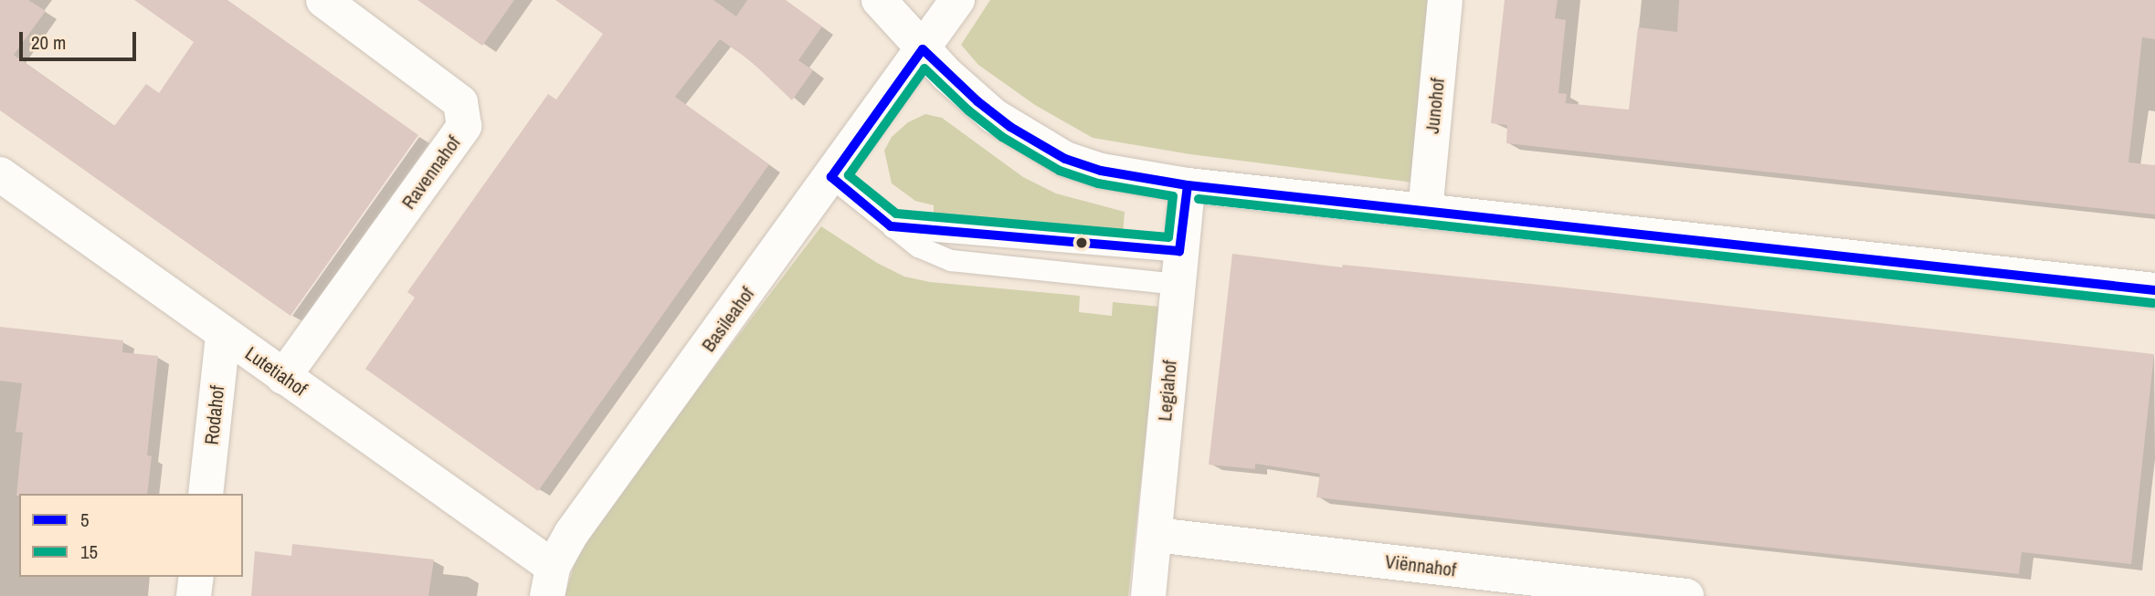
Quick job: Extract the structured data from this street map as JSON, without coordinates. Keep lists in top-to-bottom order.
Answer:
{
  "streets": {
    "street": [
      "Junohof",
      "Ravennahof",
      "Basileahof",
      "Lutetiahof",
      "Legiahof",
      "Rodahof",
      "Viënnahof"
    ]
  },
  "crossings": [
    ["Ravennahof", "Lutetiahof"],
    ["Basileahof", "Lutetiahof"],
    ["Lutetiahof", "Rodahof"],
    ["Legiahof", "Viënnahof"]
  ],
  "lines": ["transit line 5", "transit line 15"],
  "legend": ["5", "15"],
  "scale_bar": "20 m"
}
